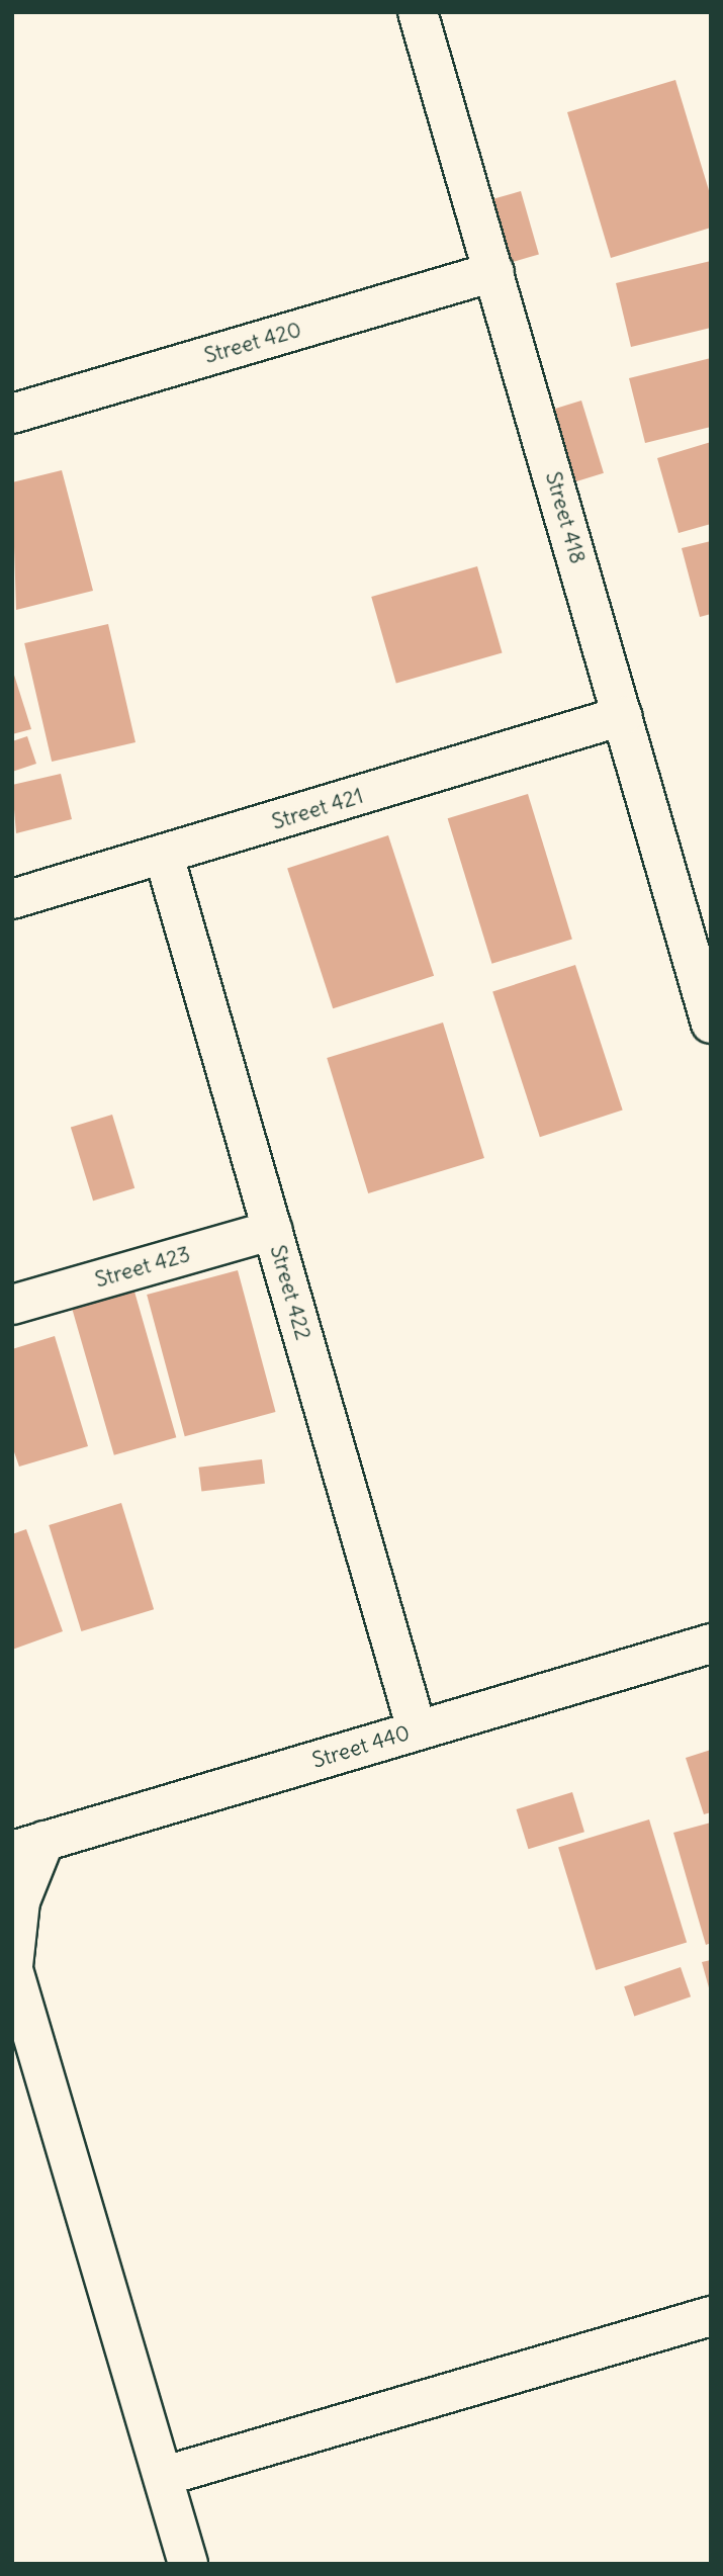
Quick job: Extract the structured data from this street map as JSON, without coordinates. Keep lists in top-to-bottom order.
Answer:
{
  "streets": {
    "street": [
      "Street 420",
      "Street 418",
      "Street 421",
      "Street 423",
      "Street 422",
      "Street 440"
    ]
  },
  "crossings": [
    ["Street 420", "Street 418"],
    ["Street 418", "Street 421"],
    ["Street 421", "Street 422"],
    ["Street 423", "Street 422"],
    ["Street 422", "Street 440"]
  ]
}
